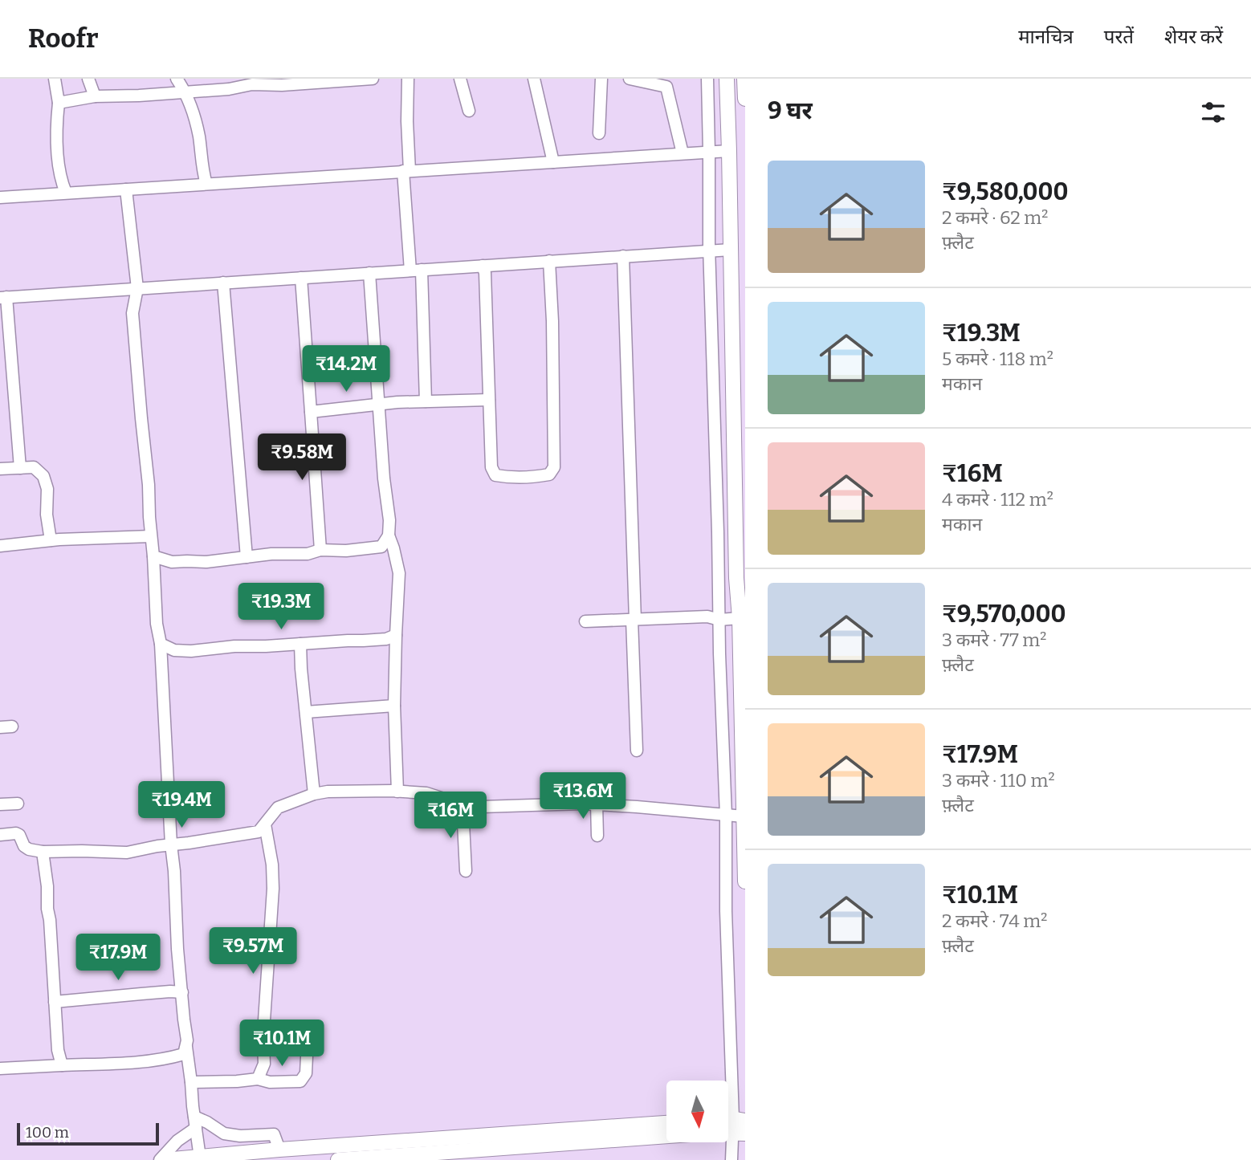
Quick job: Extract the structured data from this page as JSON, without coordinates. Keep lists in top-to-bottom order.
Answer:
{
  "scale_bar": "100 m",
  "north": "bottom",
  "page": {
    "header": "Roofr",
    "nav": ["मानचित्र", "परतें", "शेयर करें"],
    "heading": "9 घर",
    "list": [
      {
        "name": "₹9,580,000",
        "note": "2 कमरे · 62 m² · फ़्लैट"
      },
      {
        "name": "₹19.3M",
        "note": "5 कमरे · 118 m² · मकान"
      },
      {
        "name": "₹16M",
        "note": "4 कमरे · 112 m² · मकान"
      },
      {
        "name": "₹9,570,000",
        "note": "3 कमरे · 77 m² · फ़्लैट"
      },
      {
        "name": "₹17.9M",
        "note": "3 कमरे · 110 m² · फ़्लैट"
      },
      {
        "name": "₹10.1M",
        "note": "2 कमरे · 74 m² · फ़्लैट"
      }
    ],
    "price": [
      "₹14.2M",
      "₹9.58M",
      "₹19.3M",
      "₹13.6M",
      "₹19.4M",
      "₹16M",
      "₹9.57M",
      "₹17.9M",
      "₹10.1M"
    ],
    "scale": "100 m"
  }
}
